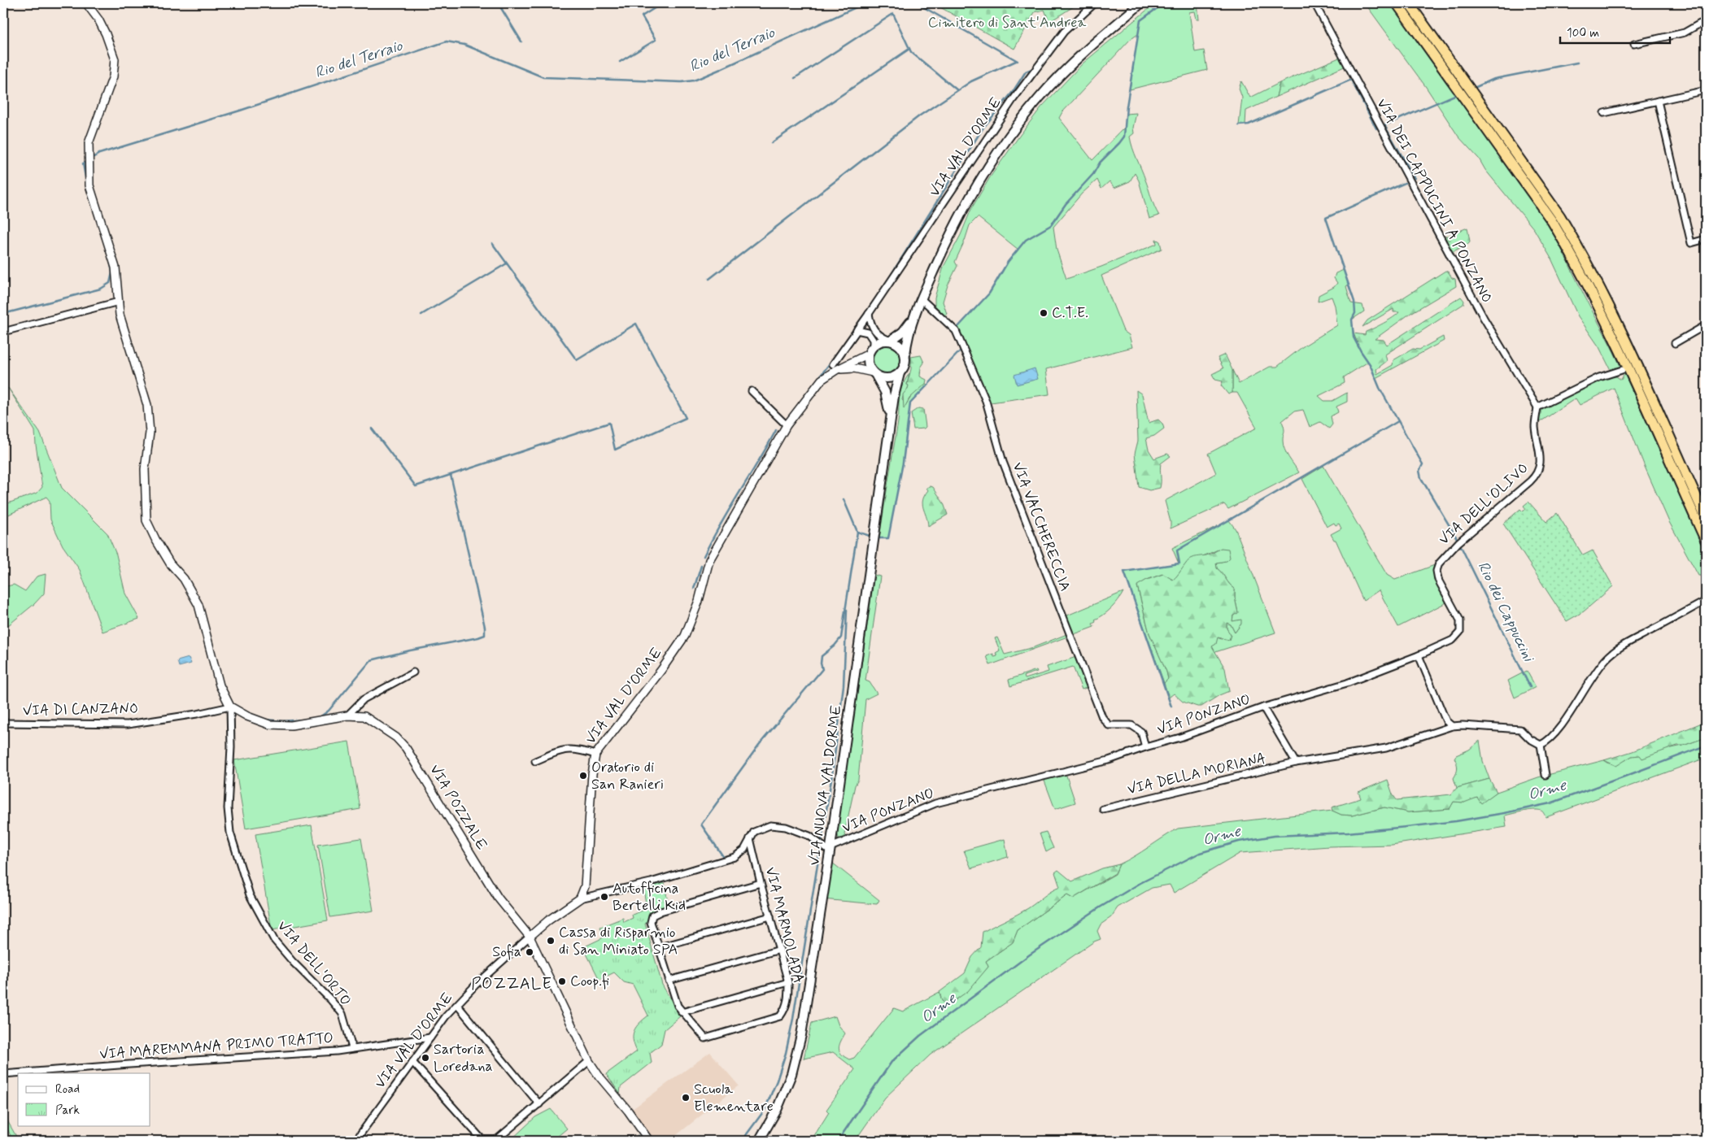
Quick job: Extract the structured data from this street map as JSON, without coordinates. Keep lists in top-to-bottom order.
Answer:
{
  "streets": {
    "main road": ["VIA NUOVA VALDORME"],
    "street": [
      "VIA VAL D'ORME",
      "VIA DEI CAPPUCINI A PONZANO",
      "VIA DELL'OLIVO",
      "VIA VACCHERECCIA",
      "VIA DI CANZANO",
      "VIA PONZANO",
      "VIA DELLA MORIANA",
      "VIA POZZALE",
      "VIA MARMOLADA",
      "VIA DELL'ORTO",
      "VIA MAREMMANA PRIMO TRATTO"
    ]
  },
  "crossings": [
    ["VIA VAL D'ORME", "VIA NUOVA VALDORME"],
    ["VIA VAL D'ORME", "VIA POZZALE"],
    ["VIA VAL D'ORME", "VIA MAREMMANA PRIMO TRATTO"],
    ["VIA DEI CAPPUCINI A PONZANO", "VIA DELL'OLIVO"],
    ["VIA DELL'OLIVO", "VIA PONZANO"],
    ["VIA VACCHERECCIA", "VIA PONZANO"],
    ["VIA VACCHERECCIA", "VIA NUOVA VALDORME"],
    ["VIA DI CANZANO", "VIA POZZALE"],
    ["VIA DI CANZANO", "VIA DELL'ORTO"],
    ["VIA PONZANO", "VIA DELLA MORIANA"],
    ["VIA PONZANO", "VIA NUOVA VALDORME"],
    ["VIA POZZALE", "VIA DELL'ORTO"],
    ["VIA DELL'ORTO", "VIA MAREMMANA PRIMO TRATTO"]
  ],
  "districts": ["POZZALE"],
  "water": ["Rio del Terraio", "Rio dei Cappuccini", "Orme"],
  "parks": ["Cimitero di Sant'Andrea"],
  "places": [
    "C.T.E.",
    "Oratorio di San Ranieri",
    "Autofficina Bertelli Kid",
    "Cassa di Risparmio di San Miniato SPA",
    "Sofia",
    "Coop.fi",
    "Sartoria Loredana",
    "Scuola Elementare"
  ],
  "legend": ["Road", "Park"],
  "scale_bar": "100 m"
}
